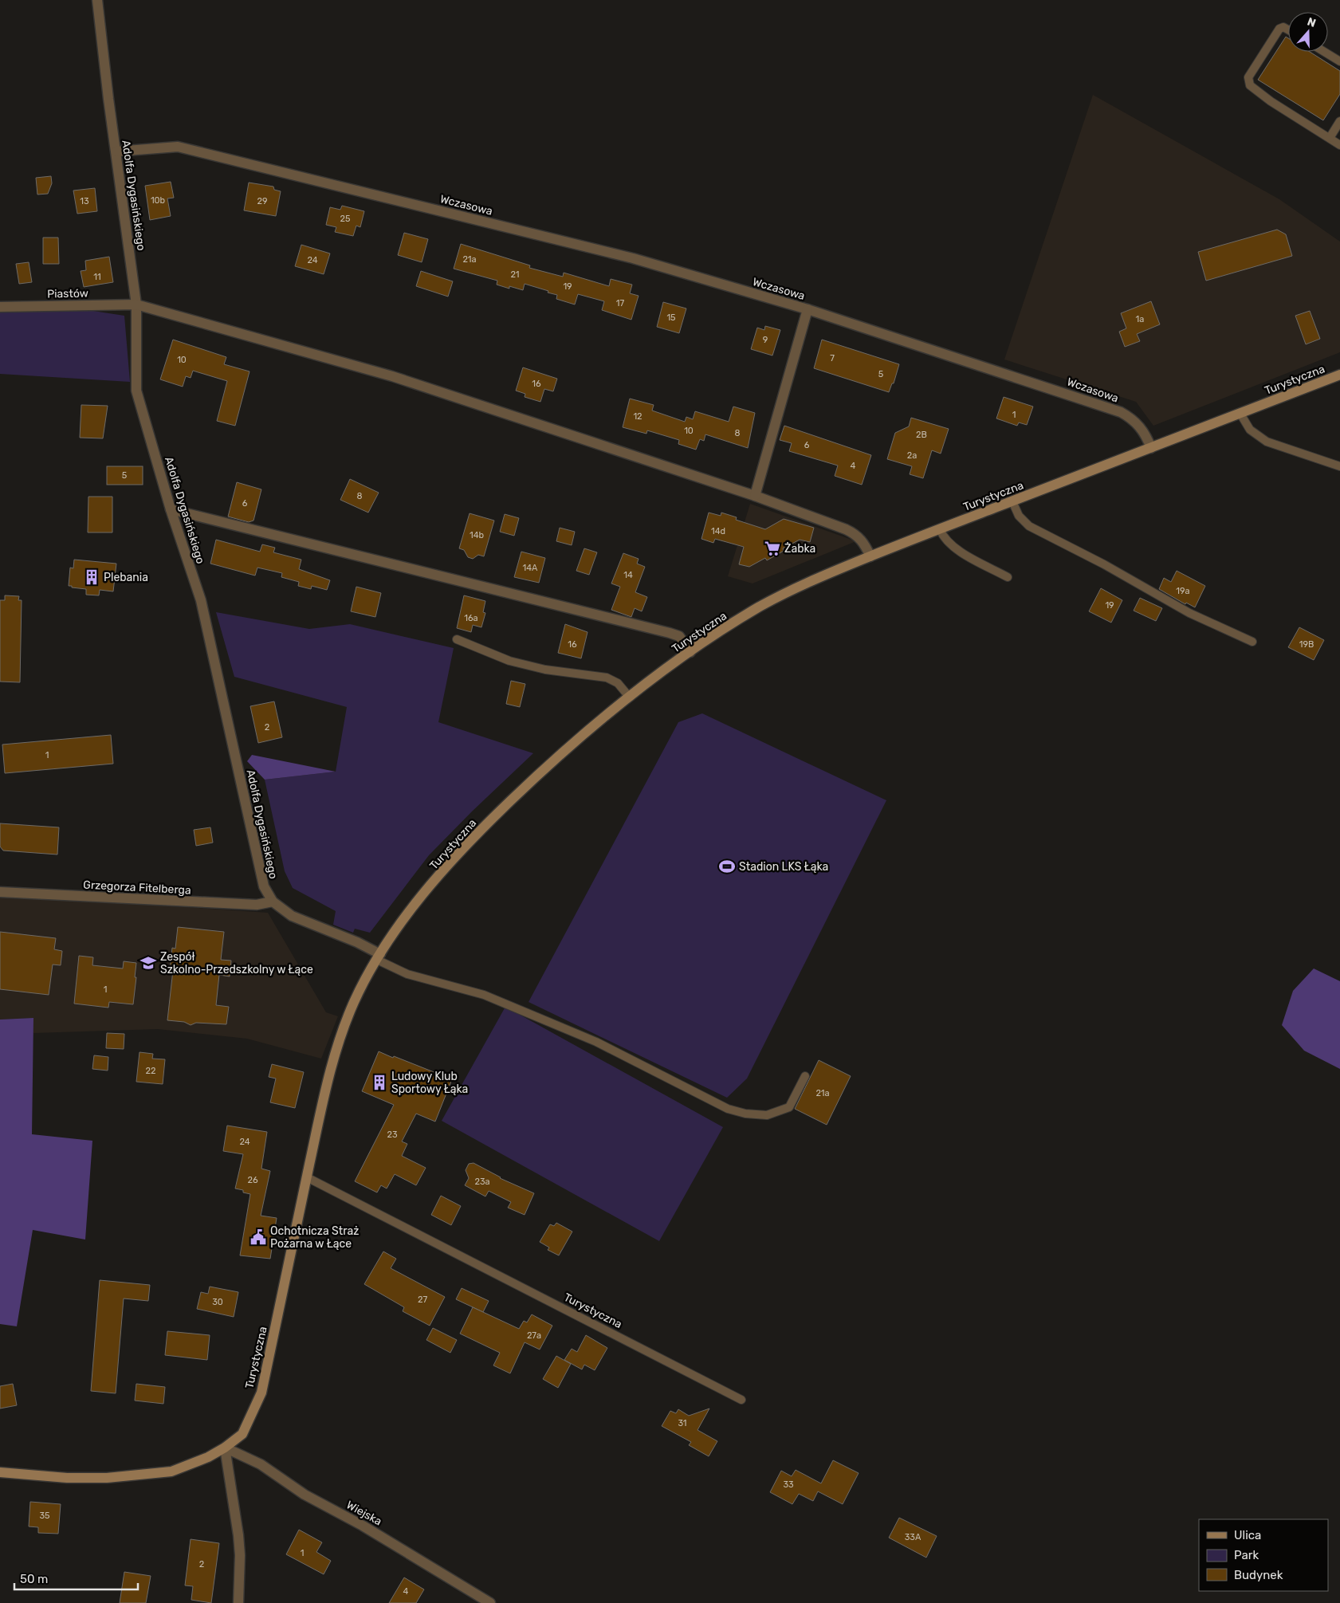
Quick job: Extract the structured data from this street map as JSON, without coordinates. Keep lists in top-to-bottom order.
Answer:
{
  "streets": {
    "main road": ["Turystyczna"],
    "street": [
      "Adolfa Dygasińskiego",
      "Wczasowa",
      "Piastów",
      "Grzegorza Fitelberga",
      "Wiejska"
    ]
  },
  "crossings": [
    ["Adolfa Dygasińskiego", "Wczasowa"],
    ["Adolfa Dygasińskiego", "Piastów"],
    ["Adolfa Dygasińskiego", "Turystyczna"],
    ["Adolfa Dygasińskiego", "Grzegorza Fitelberga"],
    ["Wczasowa", "Turystyczna"],
    ["Turystyczna", "Wiejska"]
  ],
  "places": {
    "supermarket": ["Żabka"],
    "building": ["Plebania", "Ludowy Klub Sportowy Łąka"],
    "sports": ["Stadion LKS Łąka"],
    "school or university": ["Zespół Szkolno-Przedszkolny w Łące"],
    "public building": ["Ochotnicza Straż Pożarna w Łące"]
  },
  "house_numbers": [
    "10b",
    "13",
    "29",
    "25",
    "21a",
    "24",
    "21",
    "11",
    "19",
    "17",
    "15",
    "1a",
    "9",
    "7",
    "10",
    "5",
    "16",
    "1",
    "12",
    "10",
    "8",
    "2B",
    "6",
    "2a",
    "4",
    "5",
    "8",
    "6",
    "14d",
    "14b",
    "14A",
    "14",
    "19a",
    "19",
    "16a",
    "16",
    "19B",
    "2",
    "1",
    "1",
    "22",
    "21a",
    "23",
    "24",
    "26",
    "23a",
    "27",
    "30",
    "27a",
    "31",
    "33",
    "35",
    "33A",
    "1",
    "2",
    "4"
  ],
  "legend": ["Ulica", "Park", "Budynek"],
  "scale_bar": "50 m",
  "north": "top"
}
